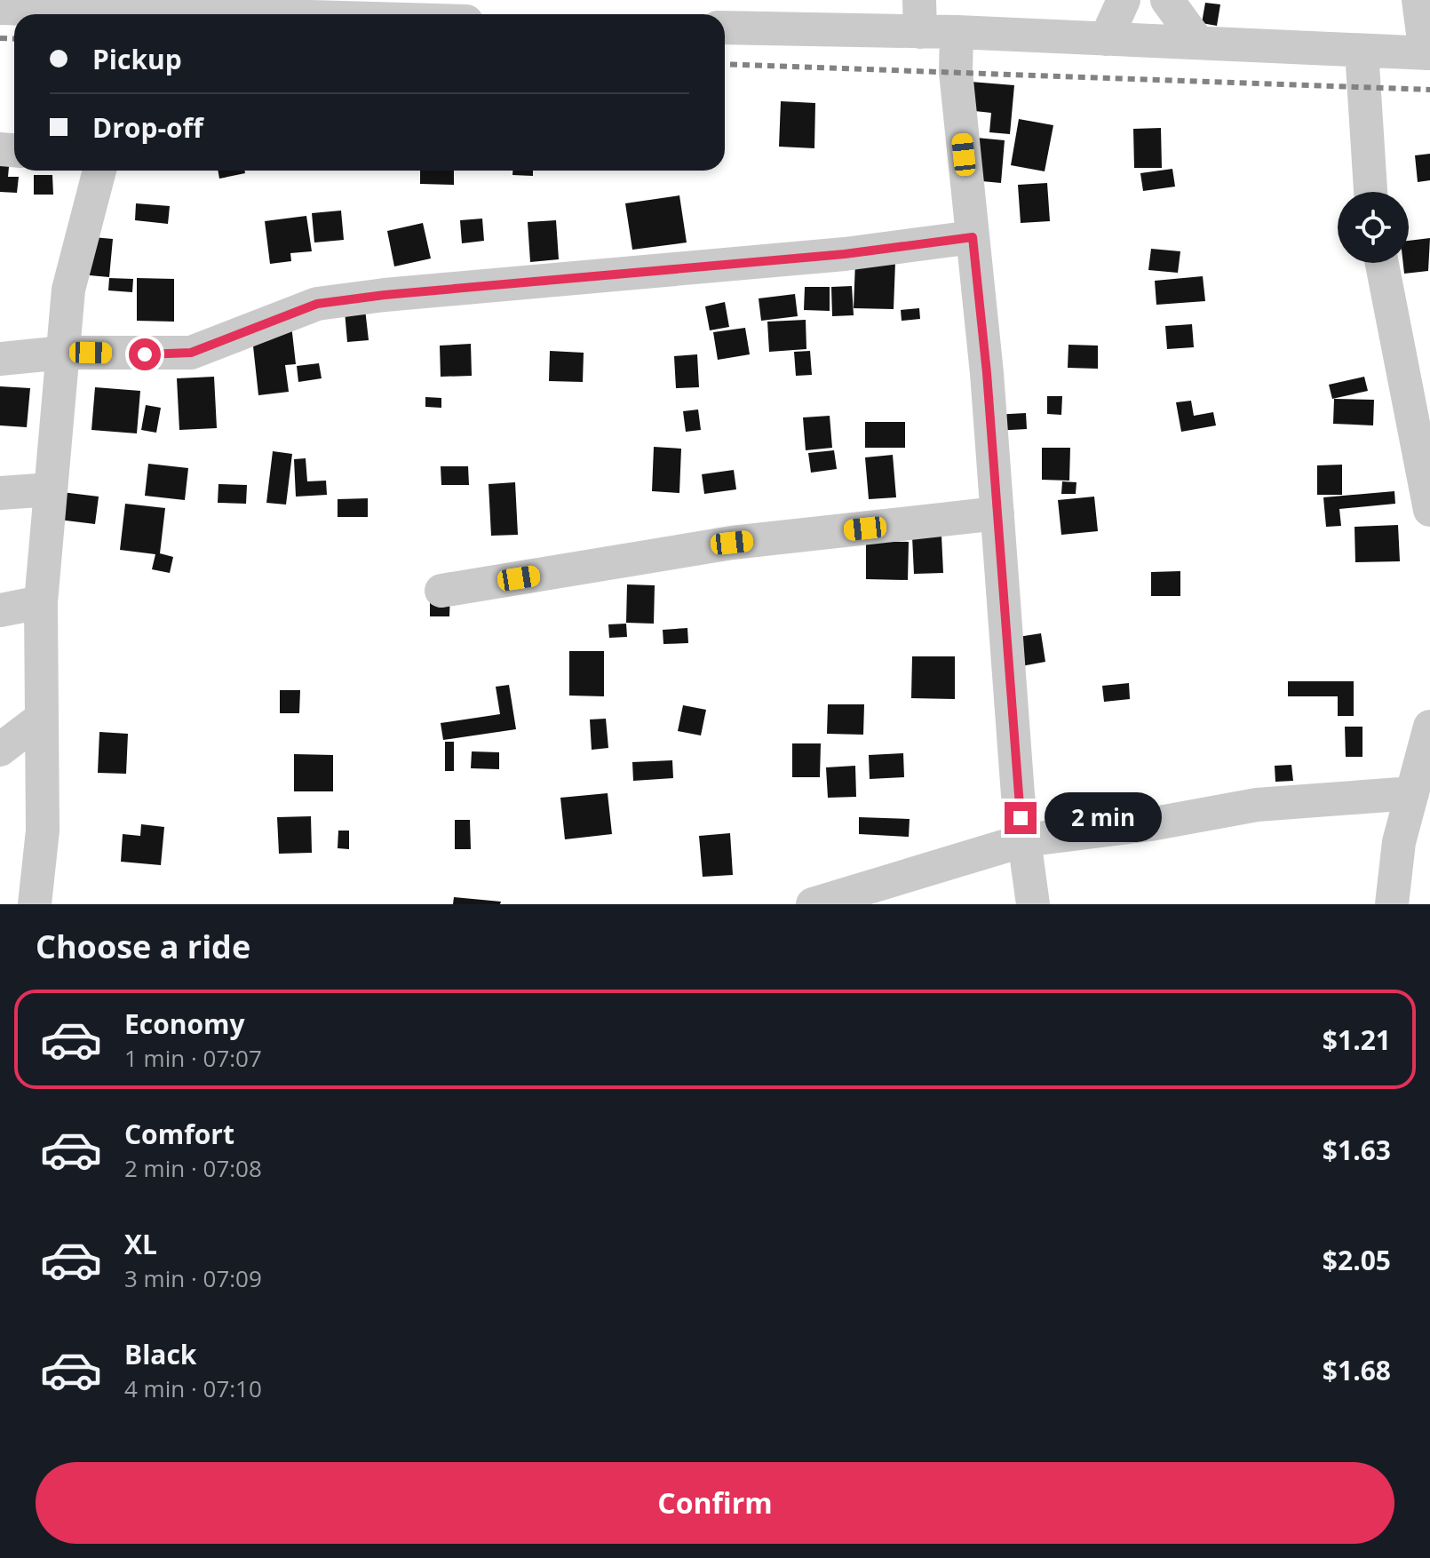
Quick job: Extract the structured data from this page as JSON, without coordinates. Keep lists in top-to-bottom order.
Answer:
{
  "page": {
    "banner": ["Pickup", "Drop-off"],
    "bubble": "2 min",
    "heading": "Choose a ride",
    "list": [
      {
        "name": "Economy",
        "note": "1 min · 07:07",
        "value": "$1.21"
      },
      {
        "name": "Comfort",
        "note": "2 min · 07:08",
        "value": "$1.63"
      },
      {
        "name": "XL",
        "note": "3 min · 07:09",
        "value": "$2.05"
      },
      {
        "name": "Black",
        "note": "4 min · 07:10",
        "value": "$1.68"
      }
    ],
    "buttons": "Confirm"
  }
}
